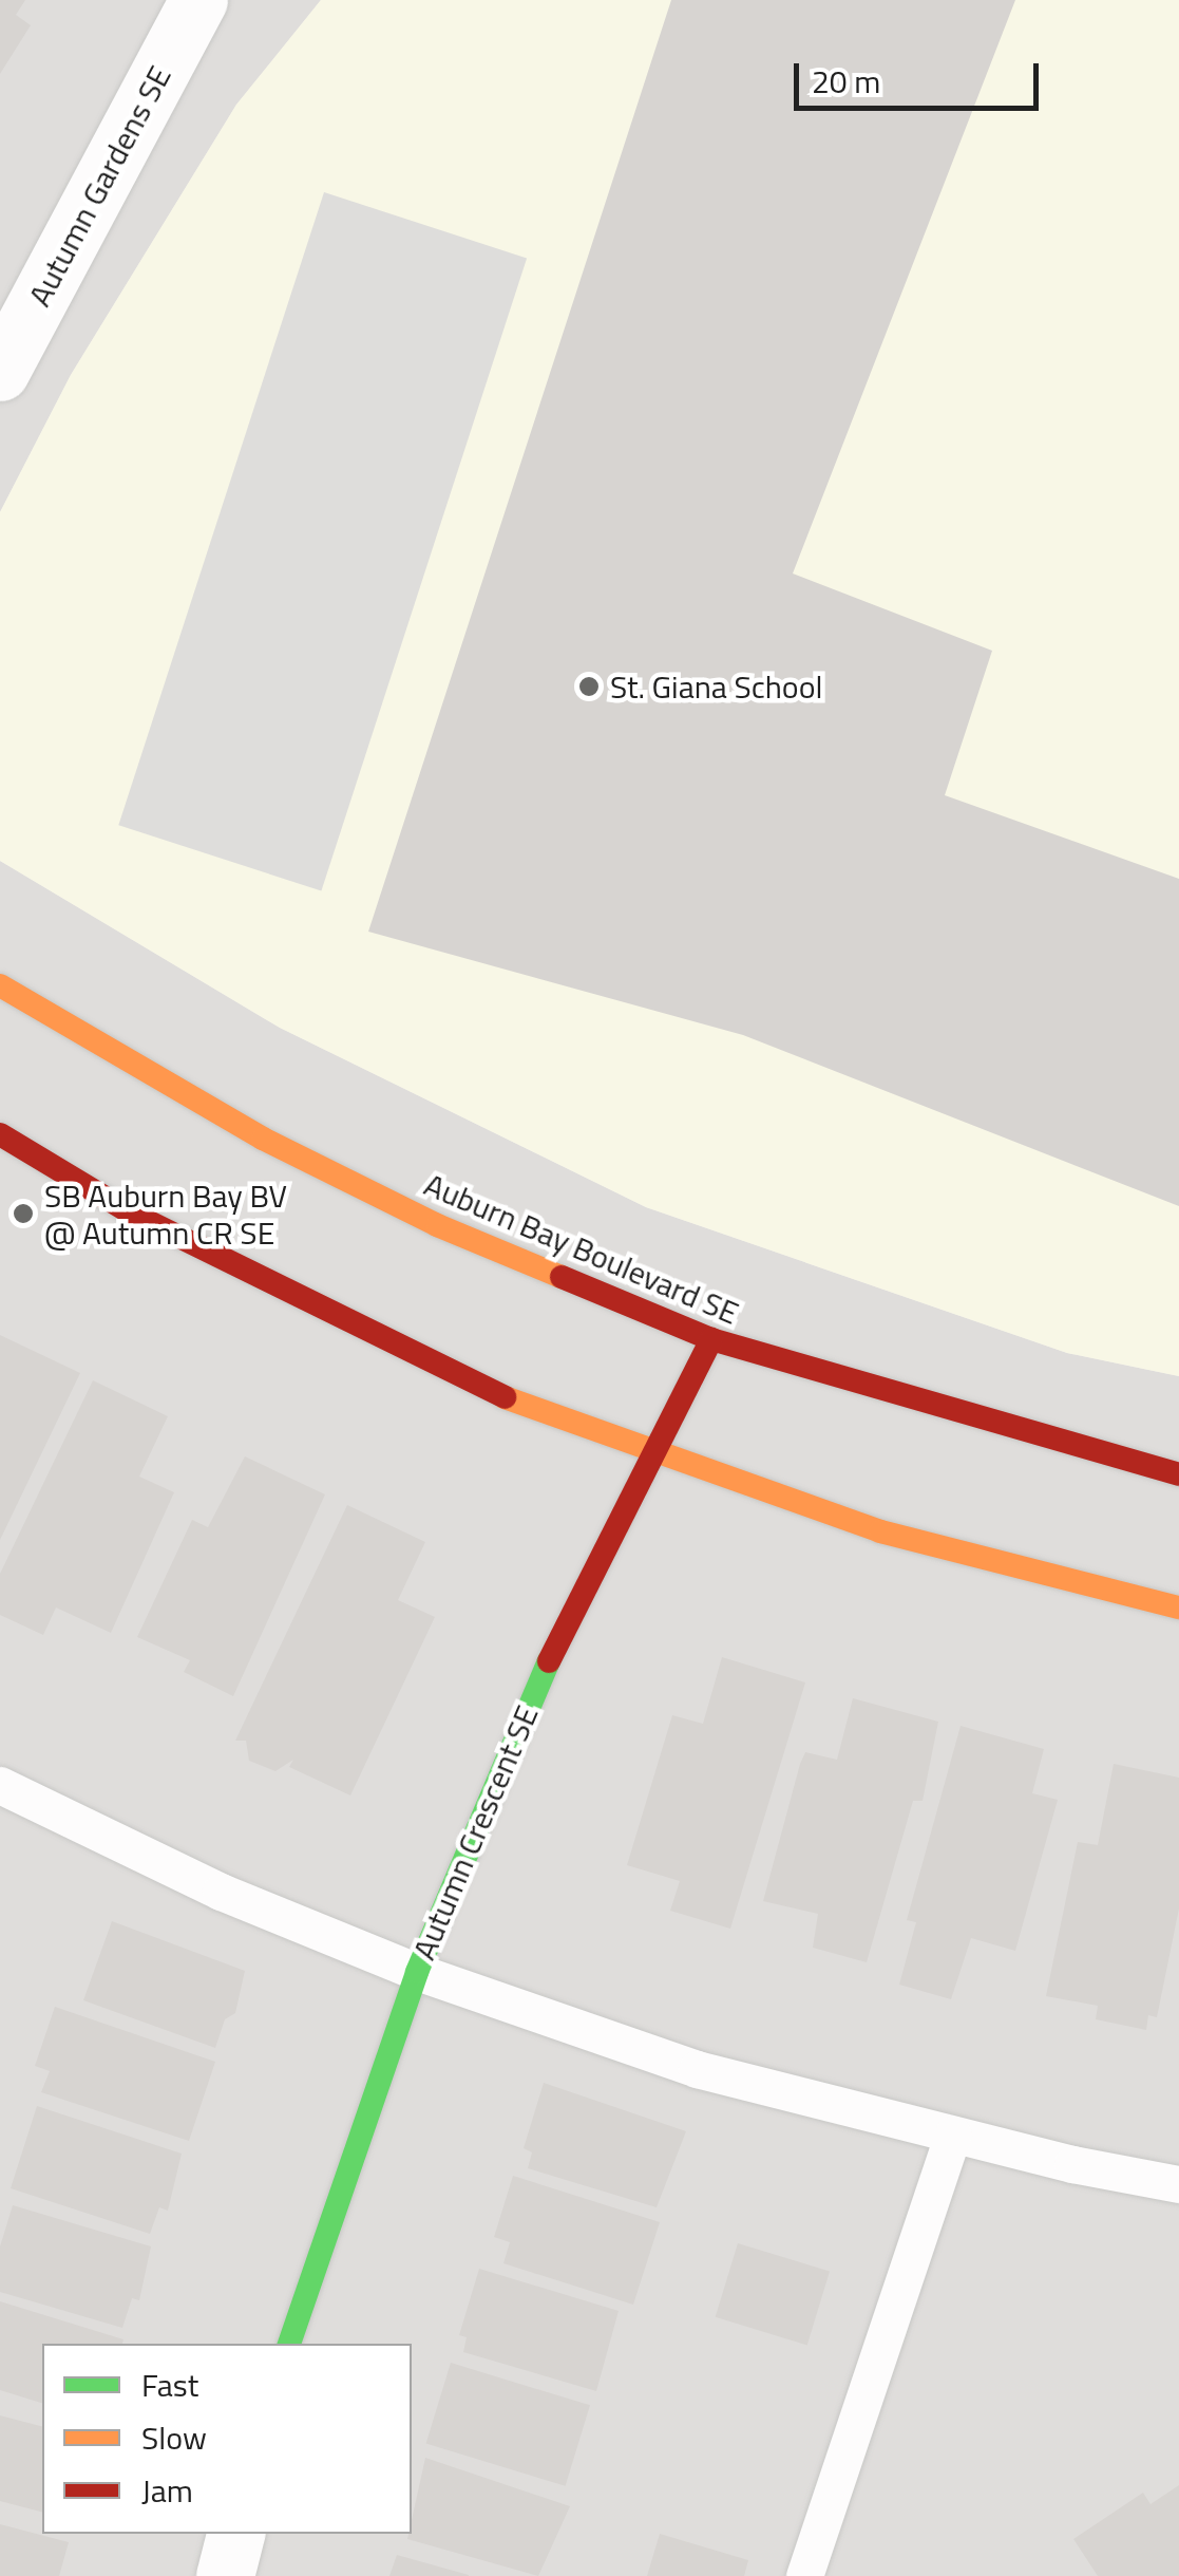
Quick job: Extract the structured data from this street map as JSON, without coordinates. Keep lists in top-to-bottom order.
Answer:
{
  "streets": {
    "street": ["Autumn Gardens SE", "Auburn Bay Boulevard SE", "Autumn Crescent SE"]
  },
  "crossings": [
    ["Auburn Bay Boulevard SE", "Autumn Crescent SE"]
  ],
  "places": ["St. Giana School", "SB Auburn Bay BV @ Autumn CR SE"],
  "legend": ["Fast", "Slow", "Jam"],
  "scale_bar": "20 m"
}
